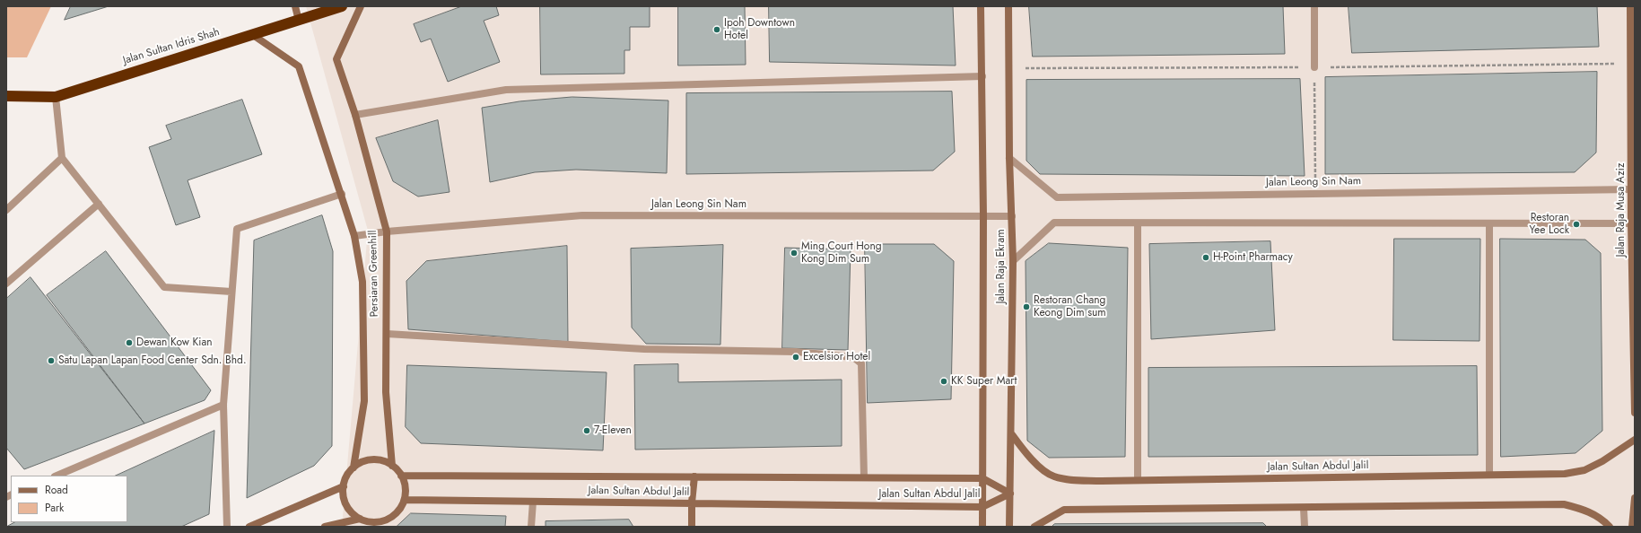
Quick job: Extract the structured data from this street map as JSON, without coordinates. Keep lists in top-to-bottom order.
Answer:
{
  "streets": {
    "highway": ["Jalan Sultan Idris Shah"],
    "street": [
      "Jalan Leong Sin Nam",
      "Jalan Raja Musa Aziz",
      "Jalan Raja Ekram",
      "Persiaran Greenhill",
      "Jalan Sultan Abdul Jalil"
    ]
  },
  "crossings": [
    ["Jalan Sultan Idris Shah", "Persiaran Greenhill"],
    ["Jalan Leong Sin Nam", "Jalan Raja Musa Aziz"],
    ["Jalan Leong Sin Nam", "Jalan Raja Ekram"],
    ["Jalan Leong Sin Nam", "Persiaran Greenhill"],
    ["Jalan Raja Ekram", "Jalan Sultan Abdul Jalil"],
    ["Persiaran Greenhill", "Jalan Sultan Abdul Jalil"]
  ],
  "places": [
    "Ipoh Downtown Hotel",
    "Restoran Yee Lock",
    "Ming Court Hong Kong Dim Sum",
    "H-Point Pharmacy",
    "Restoran Chang Keong Dim sum",
    "Dewan Kow Kian",
    "Excelsior Hotel",
    "Satu Lapan Lapan Food Center Sdn. Bhd.",
    "KK Super Mart",
    "7-Eleven"
  ],
  "legend": ["Road", "Park"]
}
